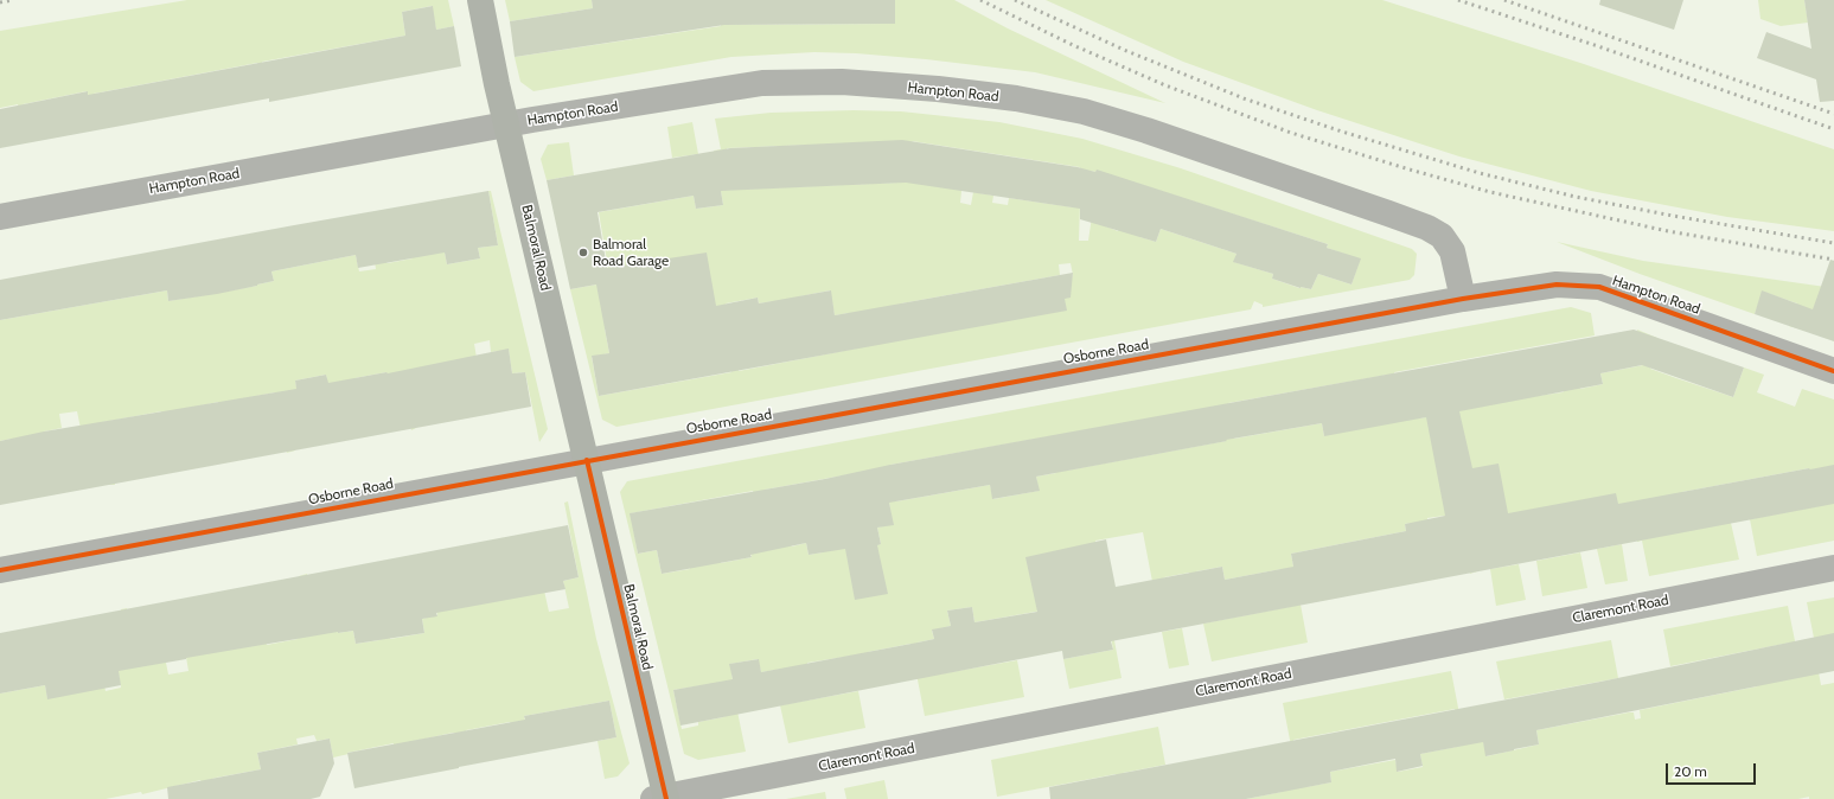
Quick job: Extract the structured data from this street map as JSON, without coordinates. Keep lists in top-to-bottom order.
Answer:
{
  "streets": {
    "street": [
      "Hampton Road",
      "Balmoral Road",
      "Osborne Road",
      "Claremont Road"
    ]
  },
  "crossings": [
    ["Hampton Road", "Balmoral Road"],
    ["Hampton Road", "Osborne Road"],
    ["Balmoral Road", "Osborne Road"],
    ["Balmoral Road", "Claremont Road"]
  ],
  "places": ["Balmoral Road Garage"],
  "scale_bar": "20 m"
}
